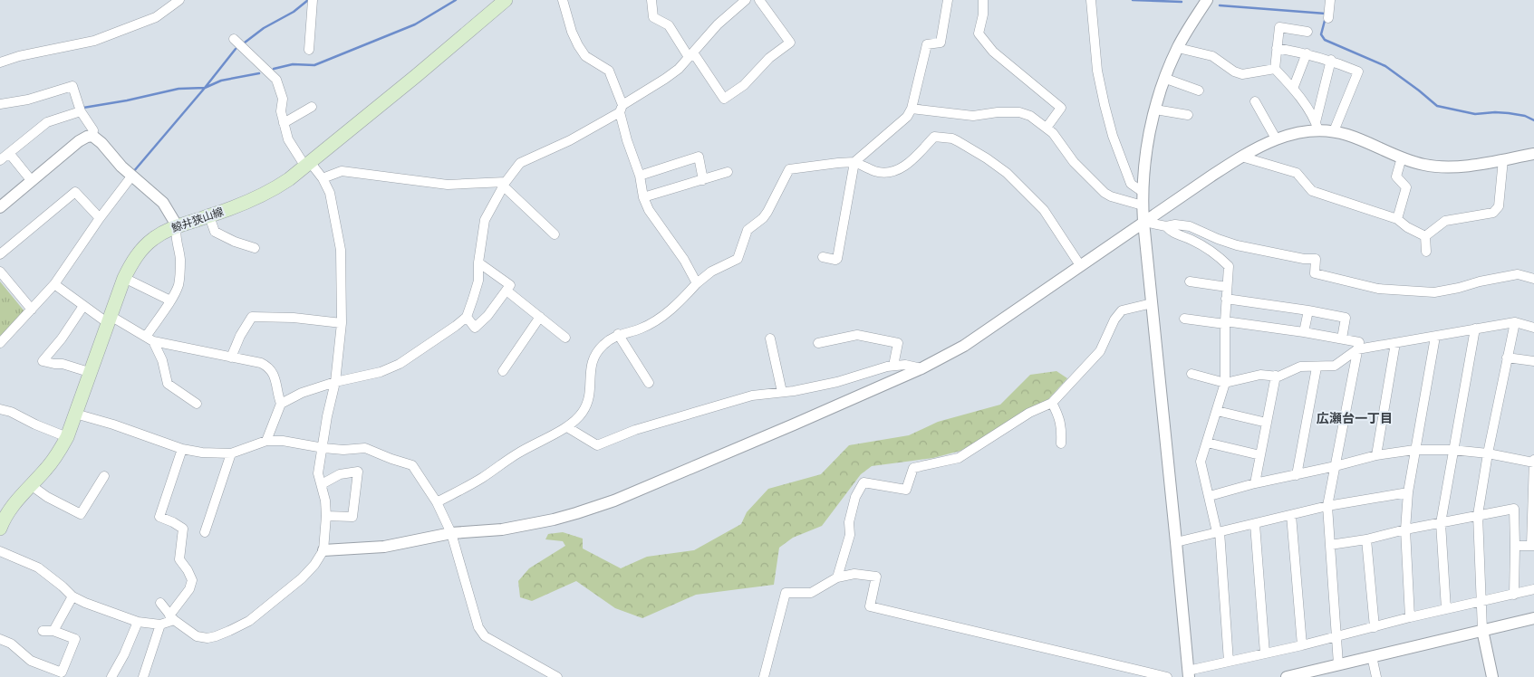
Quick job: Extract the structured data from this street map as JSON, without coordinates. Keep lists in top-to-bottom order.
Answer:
{
  "streets": {
    "main road": ["鯨井狭山線"]
  },
  "districts": ["広瀬台一丁目"]
}
